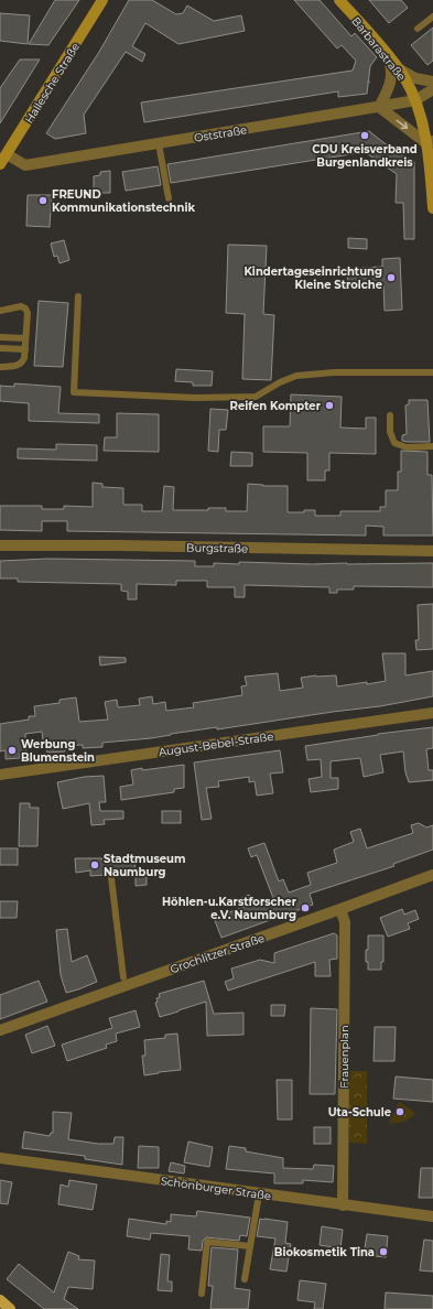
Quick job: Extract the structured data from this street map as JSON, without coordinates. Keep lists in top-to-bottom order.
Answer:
{
  "streets": {
    "main road": ["Barbarastraße", "Hallesche Straße"],
    "street": [
      "Oststraße",
      "Burgstraße",
      "August-Bebel-Straße",
      "Grochlitzer Straße",
      "Frauenplan",
      "Schönburger Straße"
    ]
  },
  "crossings": [
    ["Barbarastraße", "Oststraße"],
    ["Hallesche Straße", "Oststraße"],
    ["Grochlitzer Straße", "Frauenplan"],
    ["Frauenplan", "Schönburger Straße"]
  ],
  "places": [
    "CDU Kreisverband Burgenlandkreis",
    "FREUND Kommunikationstechnik",
    "Kindertageseinrichtung Kleine Strolche",
    "Reifen Kompter",
    "Werbung Blumenstein",
    "Stadtmuseum Naumburg",
    "Höhlen-u.Karstforscher e.V. Naumburg",
    "Uta-Schule",
    "Biokosmetik Tina"
  ]
}
